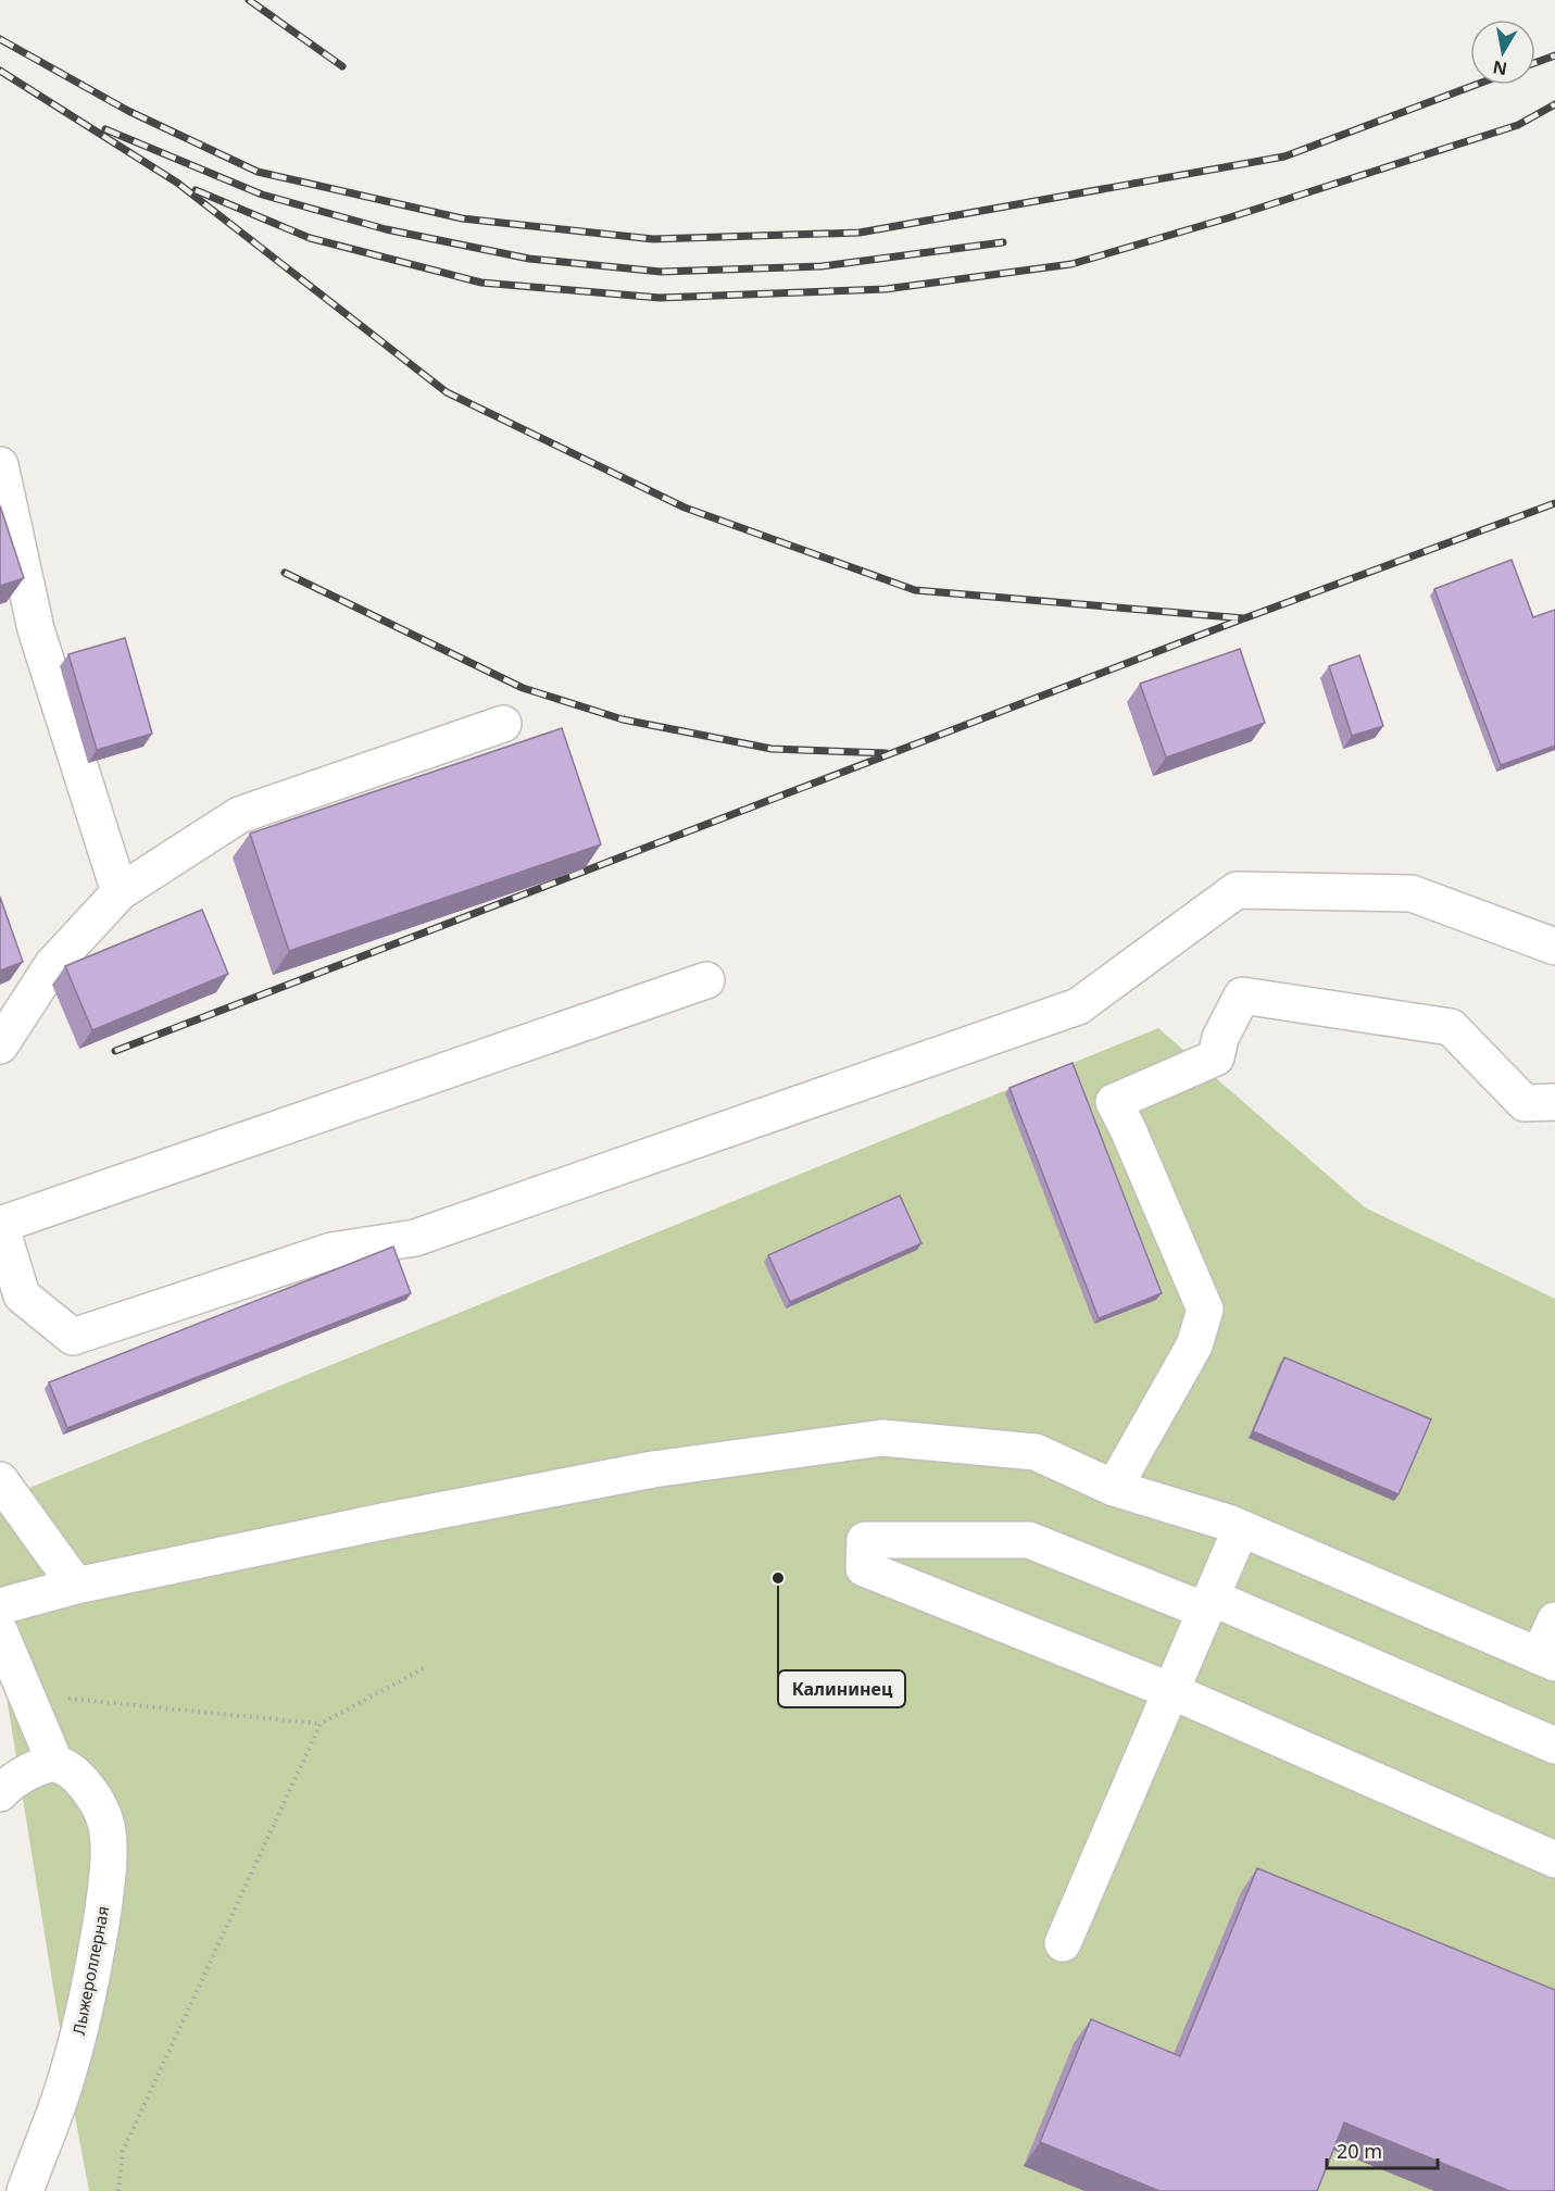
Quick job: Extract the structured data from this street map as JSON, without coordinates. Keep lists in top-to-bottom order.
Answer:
{
  "streets": {
    "lane": ["Лыжероллерная"]
  },
  "places": ["Калининец"],
  "scale_bar": "20 m",
  "north": "bottom"
}
